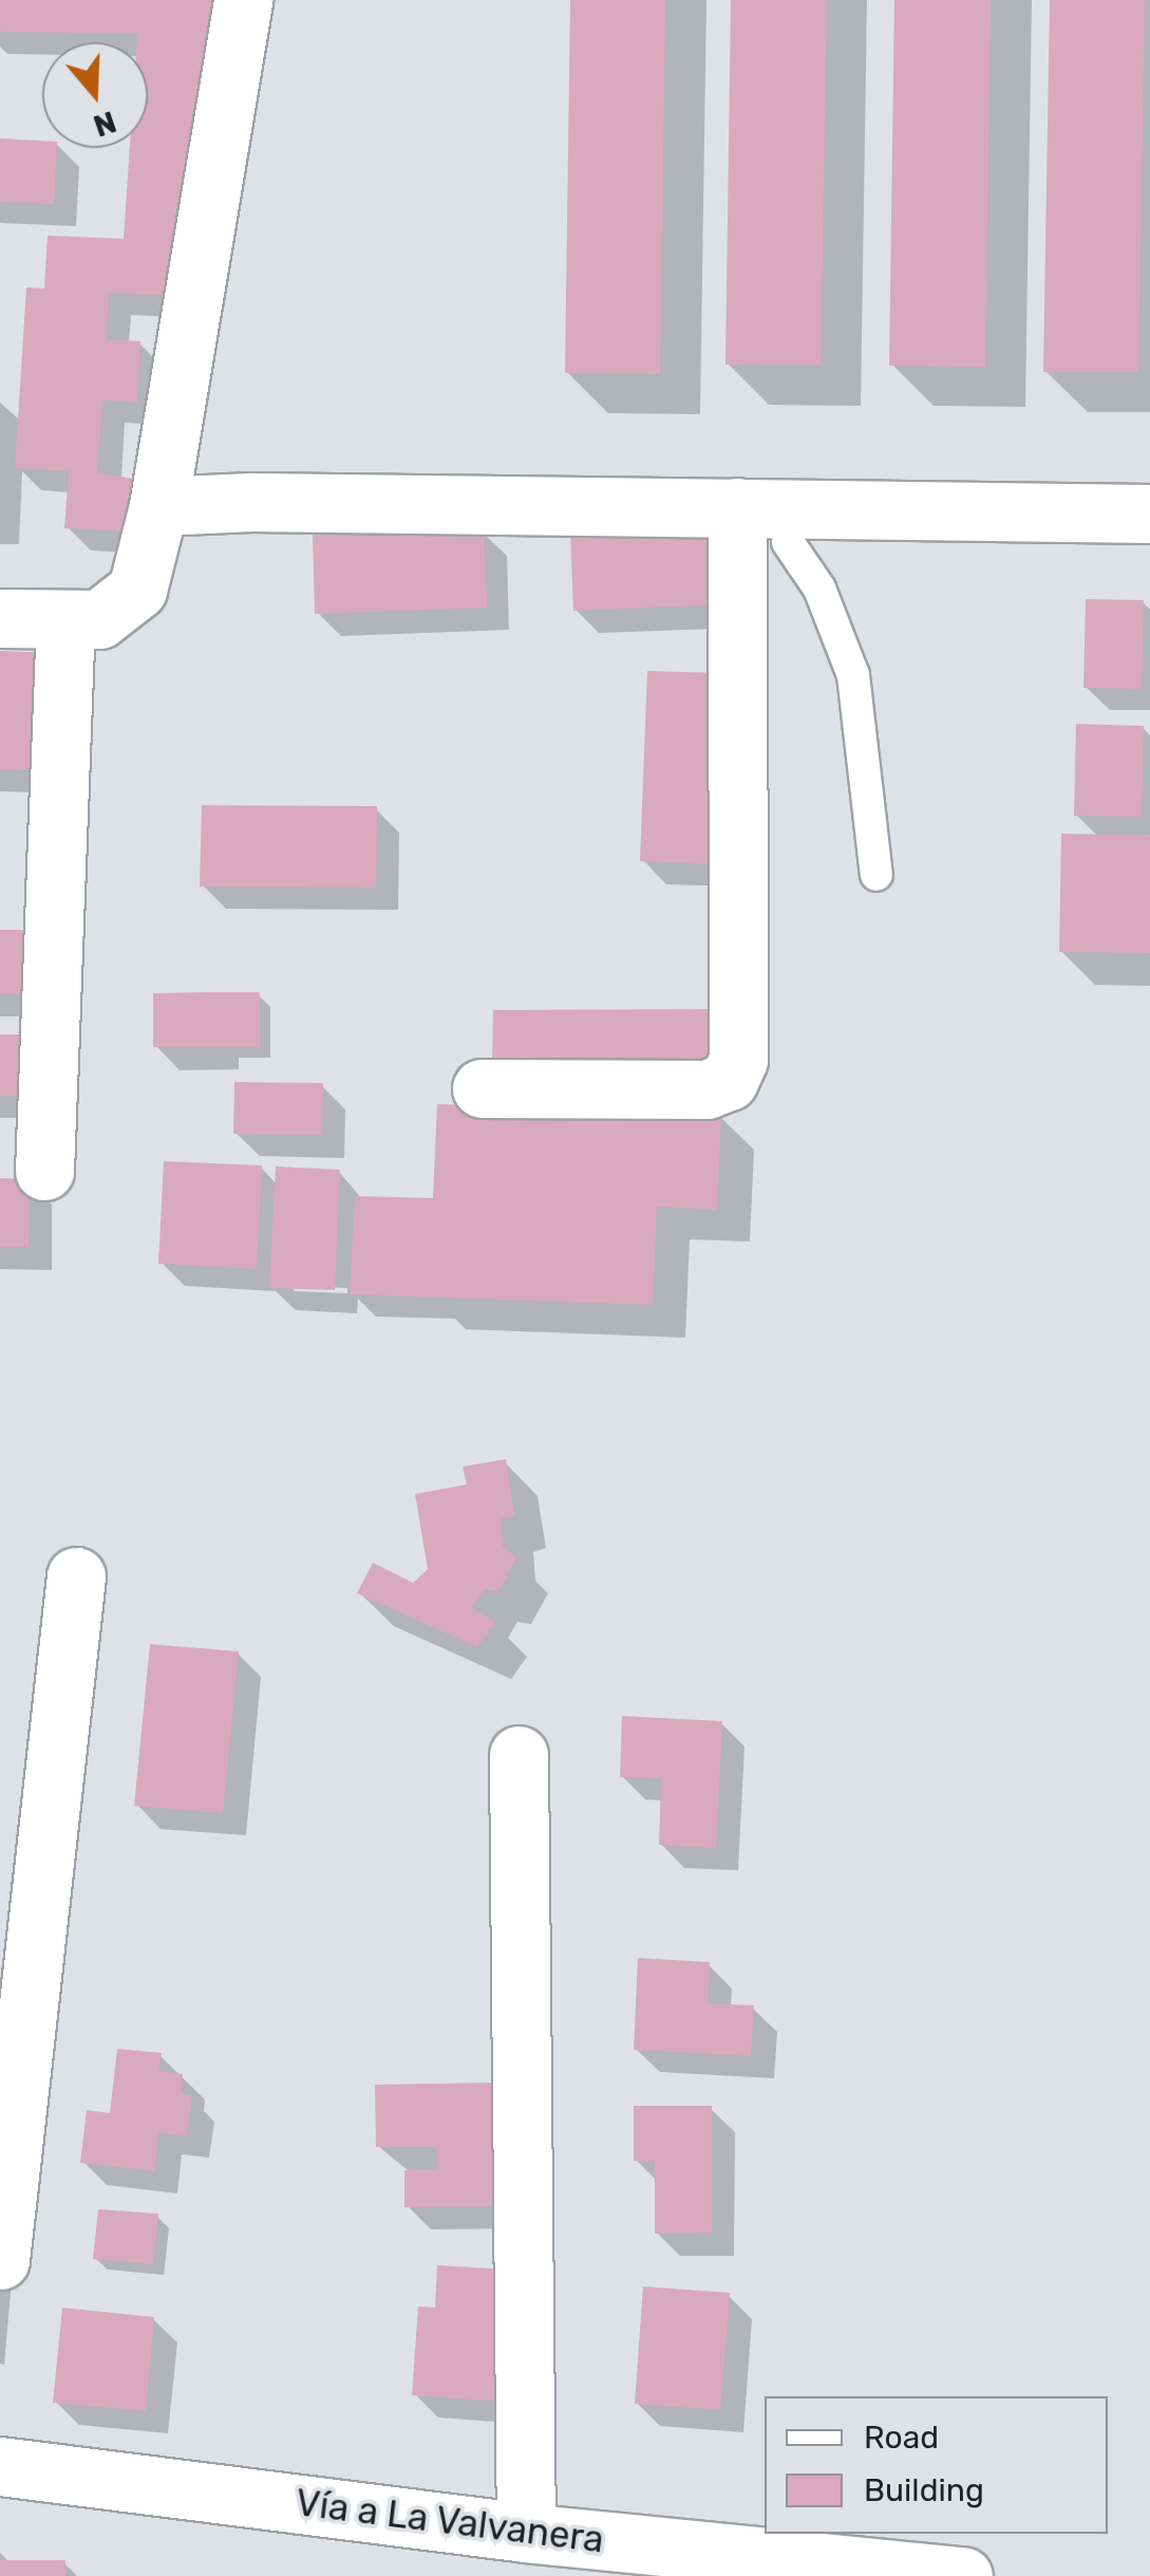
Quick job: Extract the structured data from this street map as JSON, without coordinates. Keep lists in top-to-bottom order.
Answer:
{
  "streets": {
    "street": ["Vía a La Valvanera"]
  },
  "legend": ["Road", "Building"],
  "north": "bottom"
}
